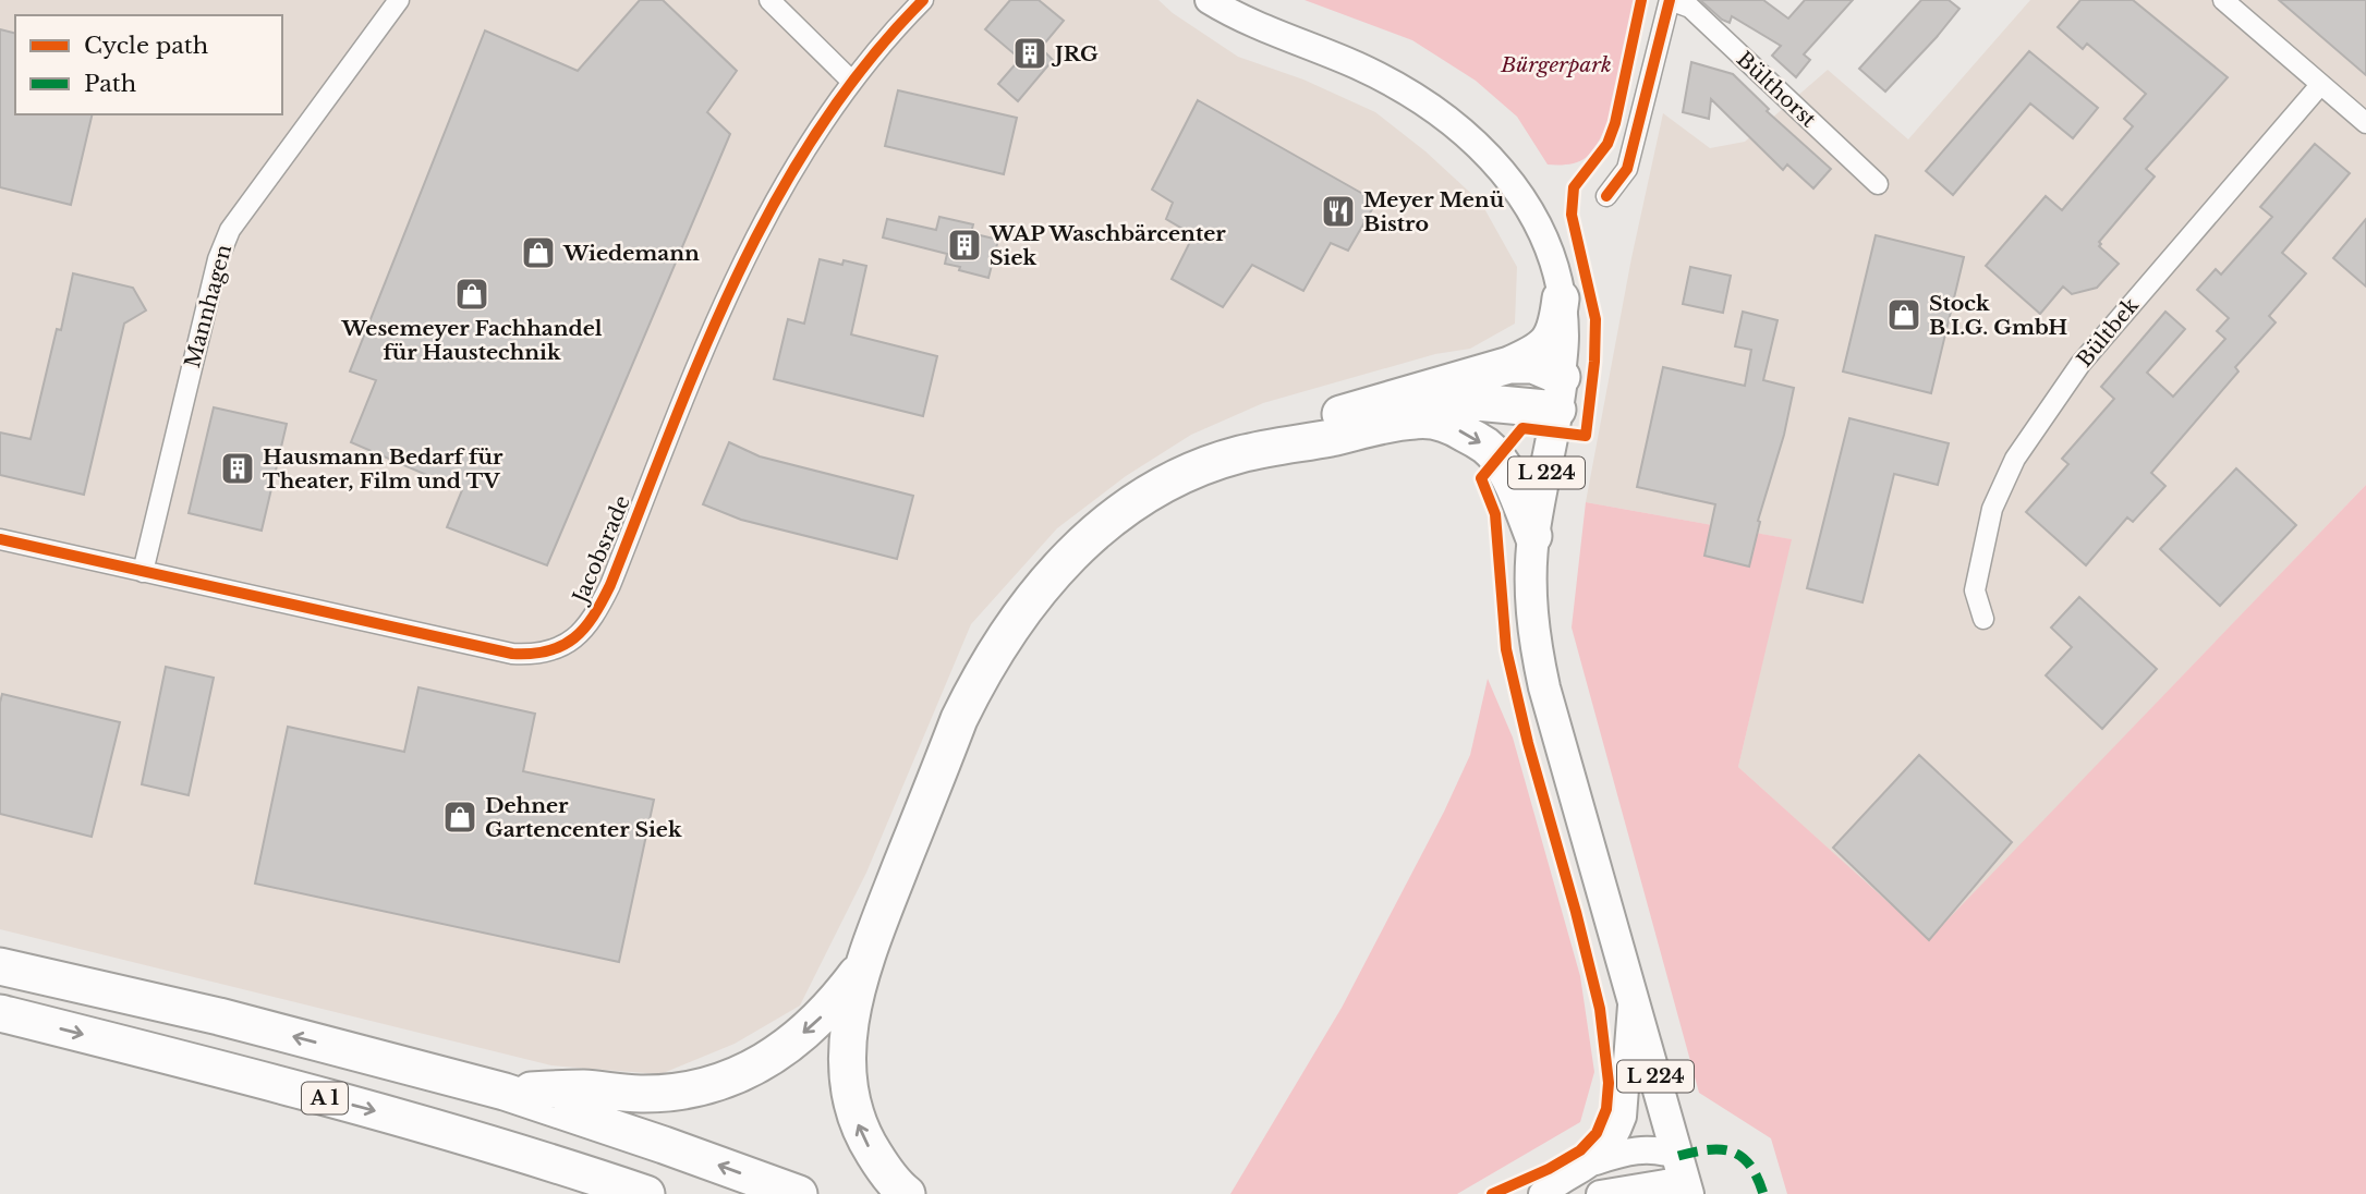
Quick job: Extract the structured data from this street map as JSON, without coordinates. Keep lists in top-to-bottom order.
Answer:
{
  "streets": {
    "highway": ["A 1"],
    "main road": ["L 224"],
    "street": [
      "Bülthorst",
      "Mannhagen",
      "Bültbek",
      "Jacobsrade"
    ]
  },
  "crossings": [
    ["Mannhagen", "Jacobsrade"]
  ],
  "parks": ["Bürgerpark"],
  "places": {
    "building": ["JRG", "WAP Waschbärcenter Siek", "Hausmann Bedarf für Theater, Film und TV"],
    "restaurant": ["Meyer Menü Bistro"],
    "shop": [
      "Wiedemann",
      "Wesemeyer Fachhandel für Haustechnik",
      "Stock B.I.G. GmbH",
      "Dehner Gartencenter Siek"
    ]
  },
  "legend": ["Cycle path", "Path"]
}
